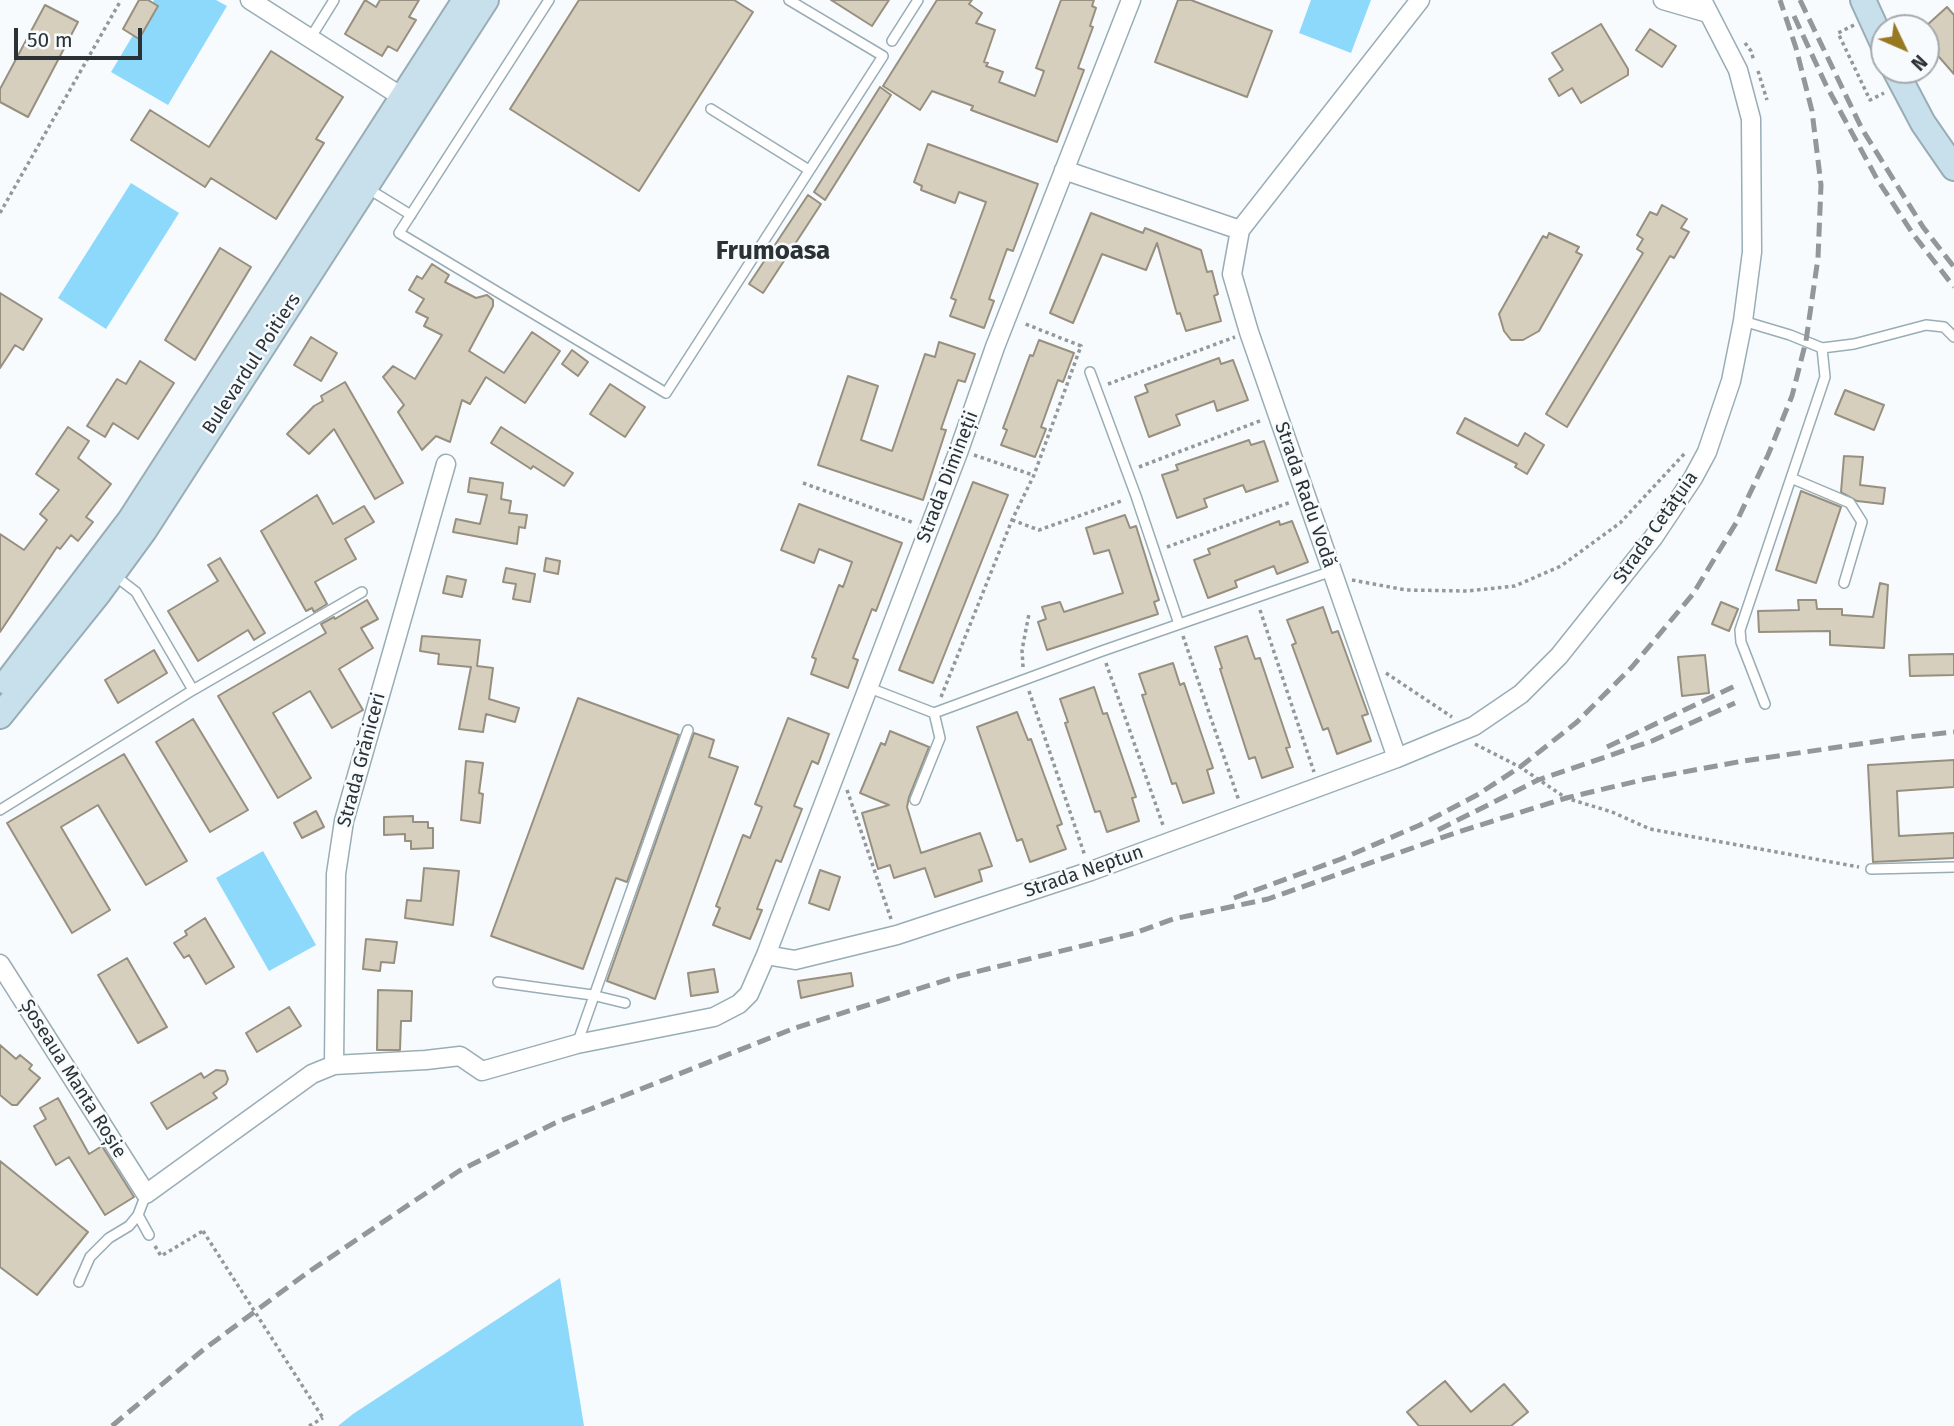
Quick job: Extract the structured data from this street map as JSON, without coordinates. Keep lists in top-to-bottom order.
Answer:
{
  "streets": {
    "main road": ["Bulevardul Poitiers"],
    "street": [
      "Strada Dimineții",
      "Strada Radu Vodă",
      "Strada Cetățuia",
      "Strada Grăniceri",
      "Strada Neptun",
      "Șoseaua Manta Roșie"
    ]
  },
  "crossings": [
    ["Strada Dimineții", "Strada Neptun"],
    ["Strada Radu Vodă", "Strada Cetățuia"],
    ["Strada Radu Vodă", "Strada Neptun"],
    ["Strada Cetățuia", "Strada Neptun"]
  ],
  "districts": ["Frumoasa"],
  "scale_bar": "50 m",
  "north": "bottom right"
}
